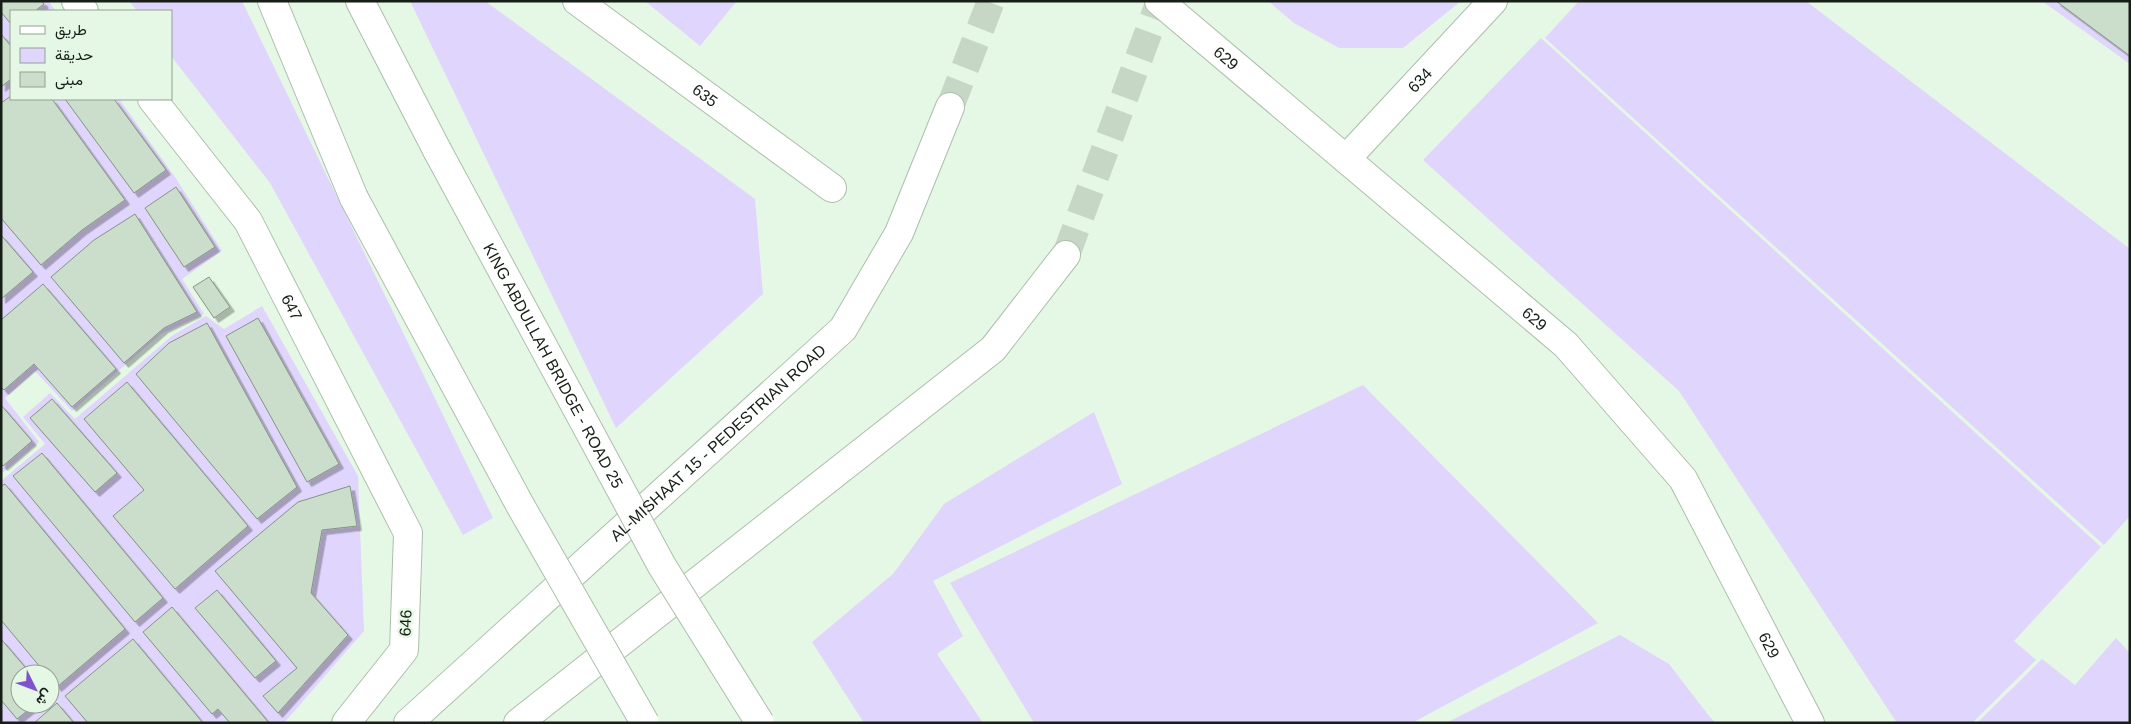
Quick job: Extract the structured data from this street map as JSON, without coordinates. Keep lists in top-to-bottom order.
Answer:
{
  "streets": {
    "street": [
      "629",
      "634",
      "635",
      "647",
      "KING ABDULLAH BRIDGE - ROAD 25",
      "AL-MISHAAT 15 - PEDESTRIAN ROAD",
      "646"
    ]
  },
  "crossings": [
    ["629", "634"],
    ["647", "646"]
  ],
  "legend": ["طريق", "حديقة", "مبنى"],
  "north": "bottom right"
}
